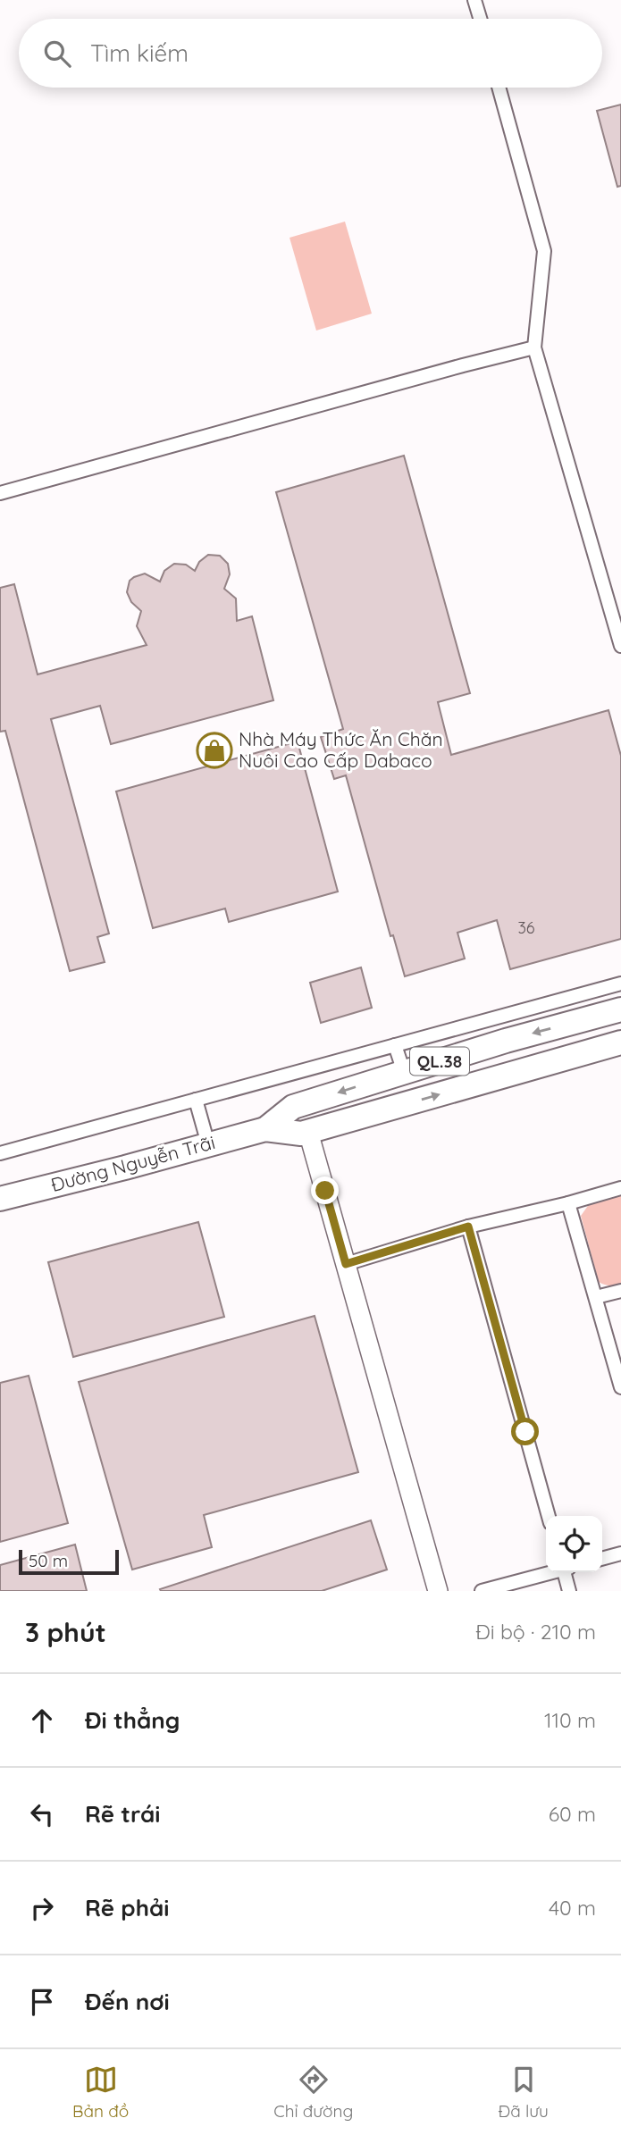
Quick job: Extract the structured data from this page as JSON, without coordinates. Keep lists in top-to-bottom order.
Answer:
{
  "streets": {
    "highway": ["QL.38", "Đường Nguyễn Trãi"]
  },
  "places": {
    "shop": ["Nhà Máy Thức Ăn Chăn Nuôi Cao Cấp Dabaco"]
  },
  "house_numbers": ["36"],
  "scale_bar": "50 m",
  "page": {
    "search": "Tìm kiếm",
    "scale": "50 m",
    "heading": ["3 phút", "Đi bộ · 210 m"],
    "list": [
      ["Đi thẳng", "110 m"],
      ["Rẽ trái", "60 m"],
      ["Rẽ phải", "40 m"],
      "Đến nơi"
    ],
    "nav": ["Bản đồ", "Chỉ đường", "Đã lưu"]
  }
}
